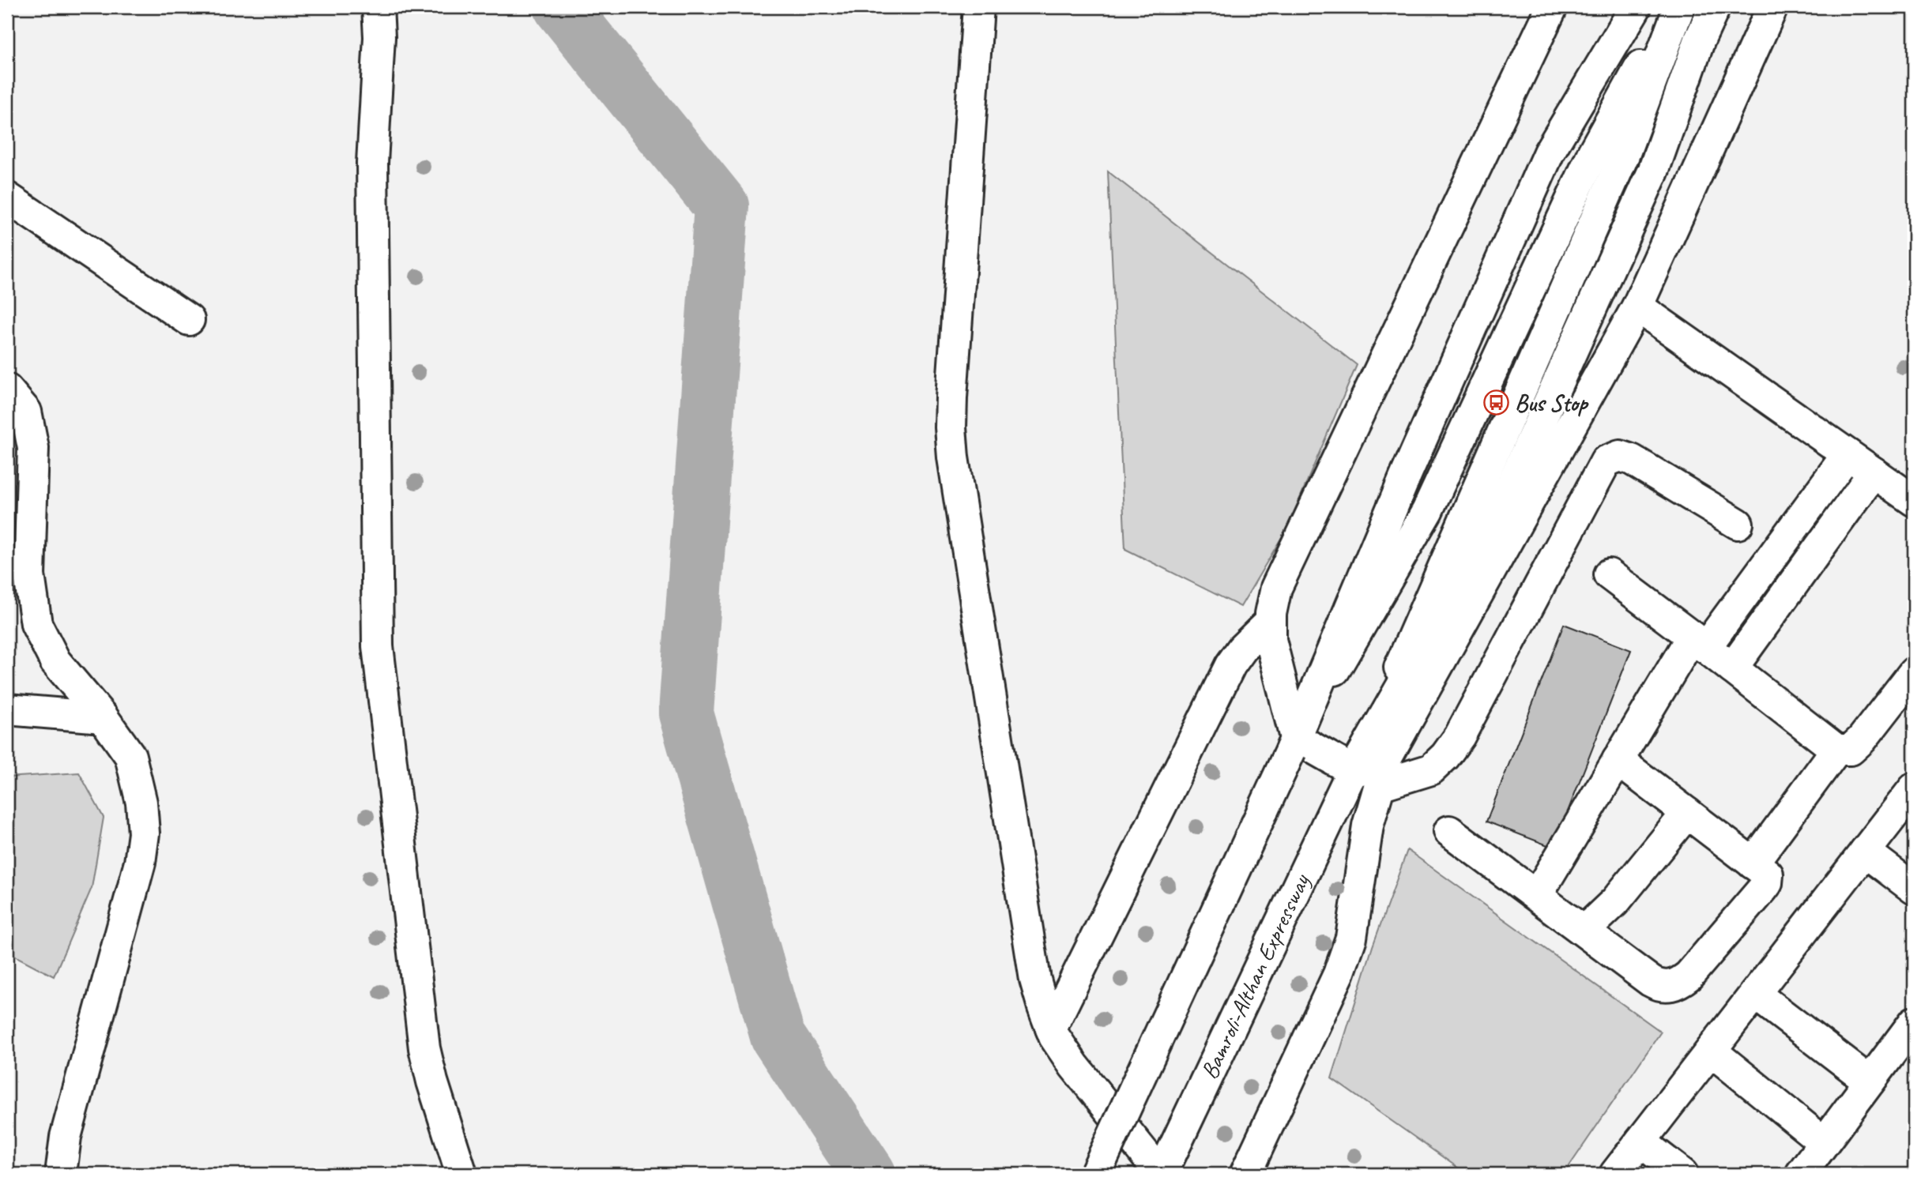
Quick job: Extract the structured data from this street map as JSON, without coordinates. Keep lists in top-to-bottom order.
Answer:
{
  "streets": {
    "street": ["Bamroli-Althan Expressway"]
  },
  "places": {
    "bus stop": ["Bus Stop"]
  }
}
